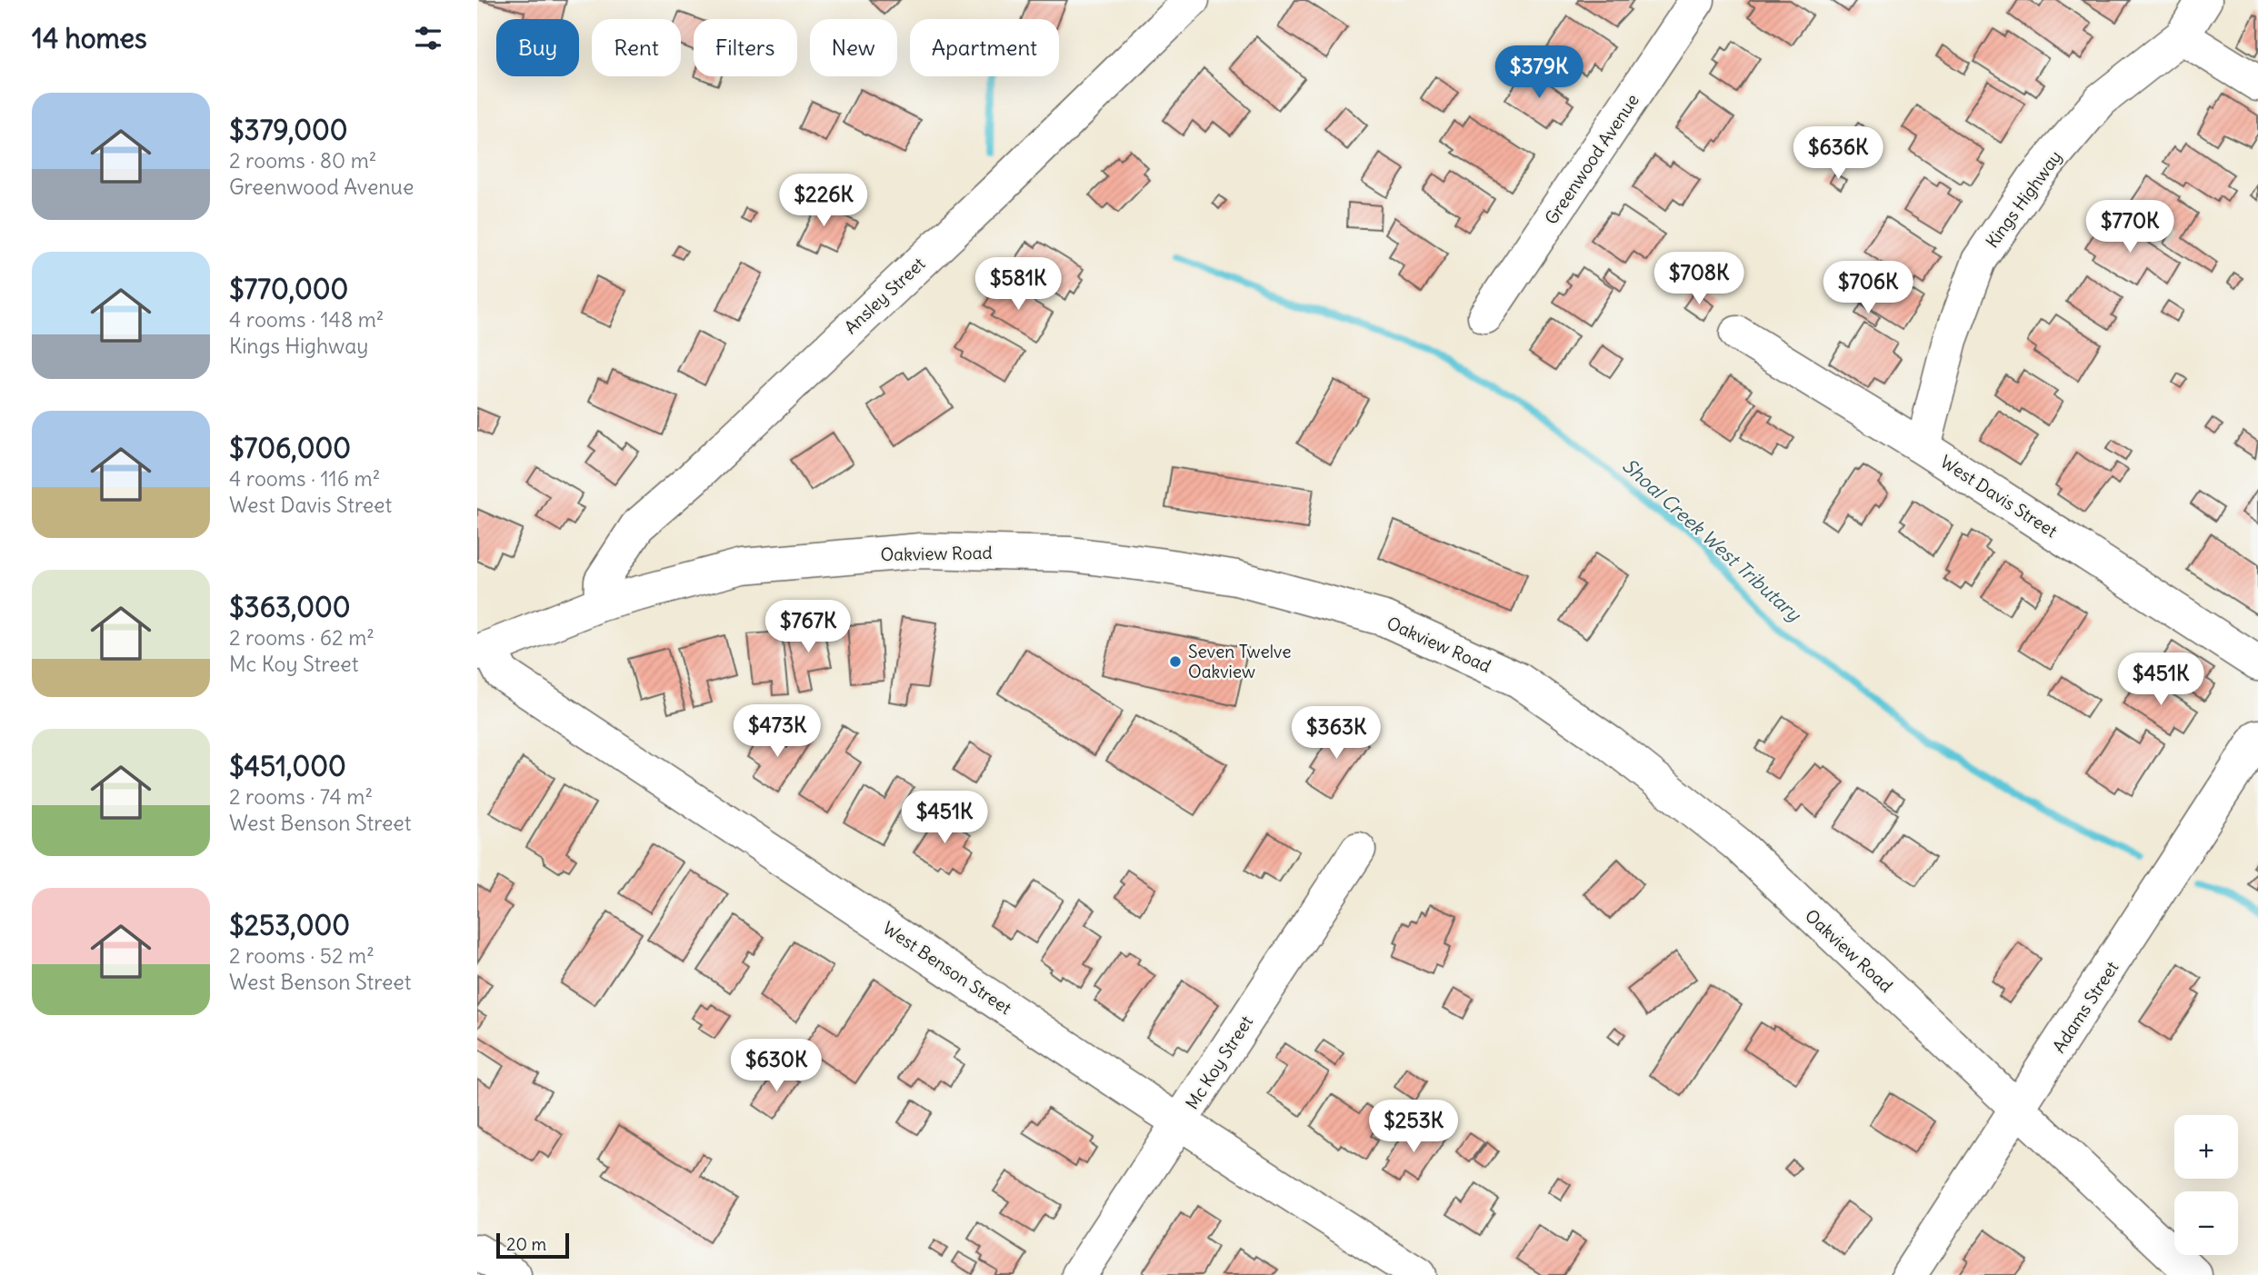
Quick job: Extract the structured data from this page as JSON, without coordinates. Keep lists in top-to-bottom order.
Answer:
{
  "streets": {
    "street": [
      "Greenwood Avenue",
      "Kings Highway",
      "Ansley Street",
      "West Davis Street",
      "Oakview Road",
      "West Benson Street",
      "Adams Street",
      "Mc Koy Street"
    ]
  },
  "crossings": [
    ["Kings Highway", "West Davis Street"],
    ["Ansley Street", "Oakview Road"],
    ["Oakview Road", "West Benson Street"],
    ["Oakview Road", "Adams Street"],
    ["West Benson Street", "Mc Koy Street"]
  ],
  "water": ["Shoal Creek West Tributary"],
  "places": ["Seven Twelve Oakview"],
  "scale_bar": "20 m",
  "page": {
    "heading": "14 homes",
    "chip": [
      "Buy",
      "Rent",
      "Filters",
      "New",
      "Apartment"
    ],
    "price": [
      "$379K",
      "$636K",
      "$226K",
      "$770K",
      "$708K",
      "$581K",
      "$706K",
      "$767K",
      "$451K",
      "$473K",
      "$363K",
      "$451K",
      "$630K",
      "$253K"
    ],
    "list": [
      {
        "name": "$379,000",
        "note": "2 rooms · 80 m² · Greenwood Avenue"
      },
      {
        "name": "$770,000",
        "note": "4 rooms · 148 m² · Kings Highway"
      },
      {
        "name": "$706,000",
        "note": "4 rooms · 116 m² · West Davis Street"
      },
      {
        "name": "$363,000",
        "note": "2 rooms · 62 m² · Mc Koy Street"
      },
      {
        "name": "$451,000",
        "note": "2 rooms · 74 m² · West Benson Street"
      },
      {
        "name": "$253,000",
        "note": "2 rooms · 52 m² · West Benson Street"
      }
    ],
    "map_buttons": ["+", "−"],
    "scale": "20 m"
  }
}
